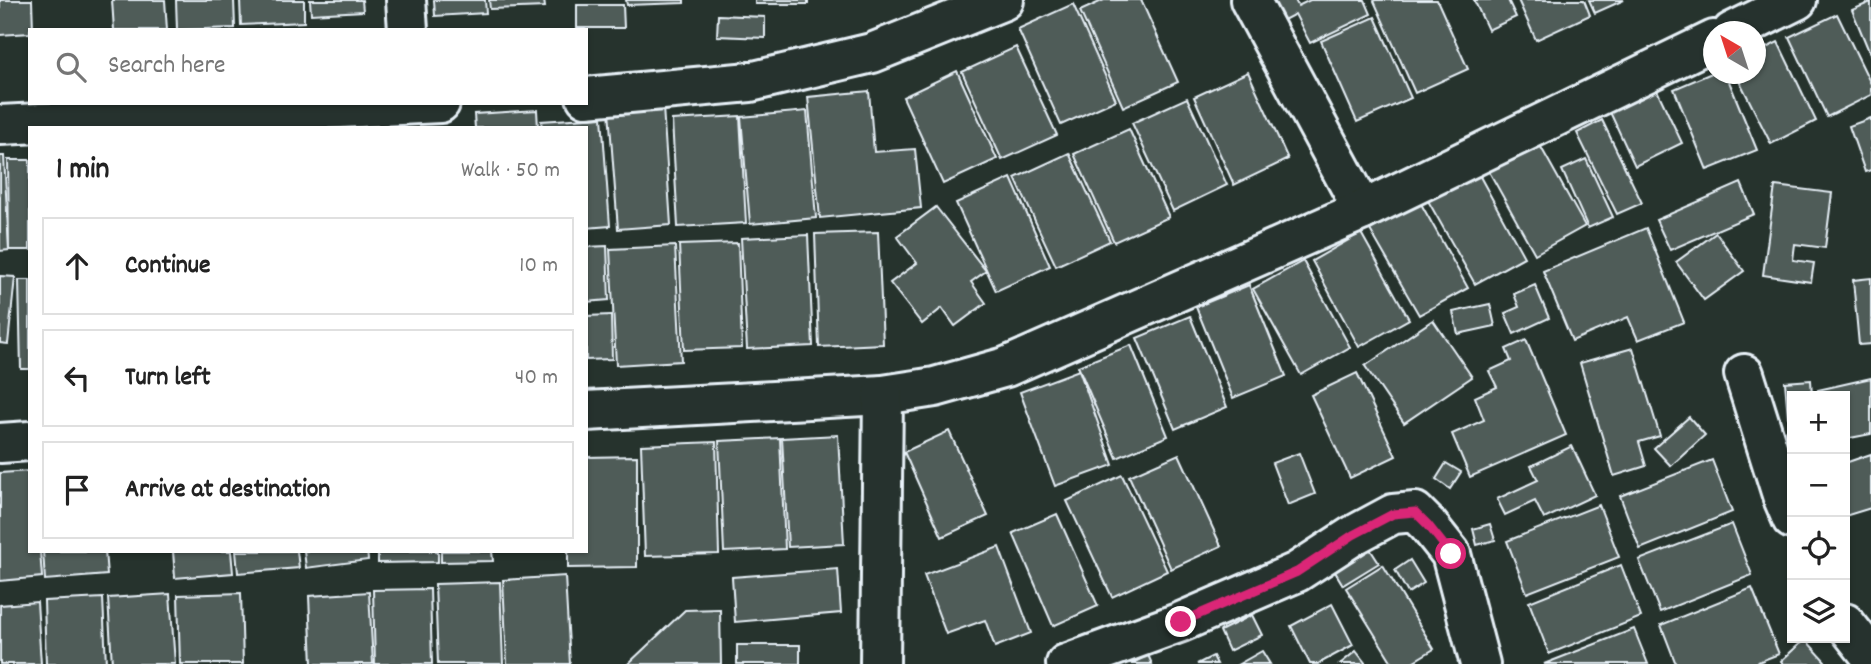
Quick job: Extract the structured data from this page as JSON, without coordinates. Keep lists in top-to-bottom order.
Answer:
{
  "north": "top left",
  "page": {
    "search": "Search here",
    "heading": ["1 min", "Walk · 50 m"],
    "list": [
      ["Continue", "10 m"],
      ["Turn left", "40 m"],
      "Arrive at destination"
    ],
    "map_buttons": ["+", "−"]
  }
}
